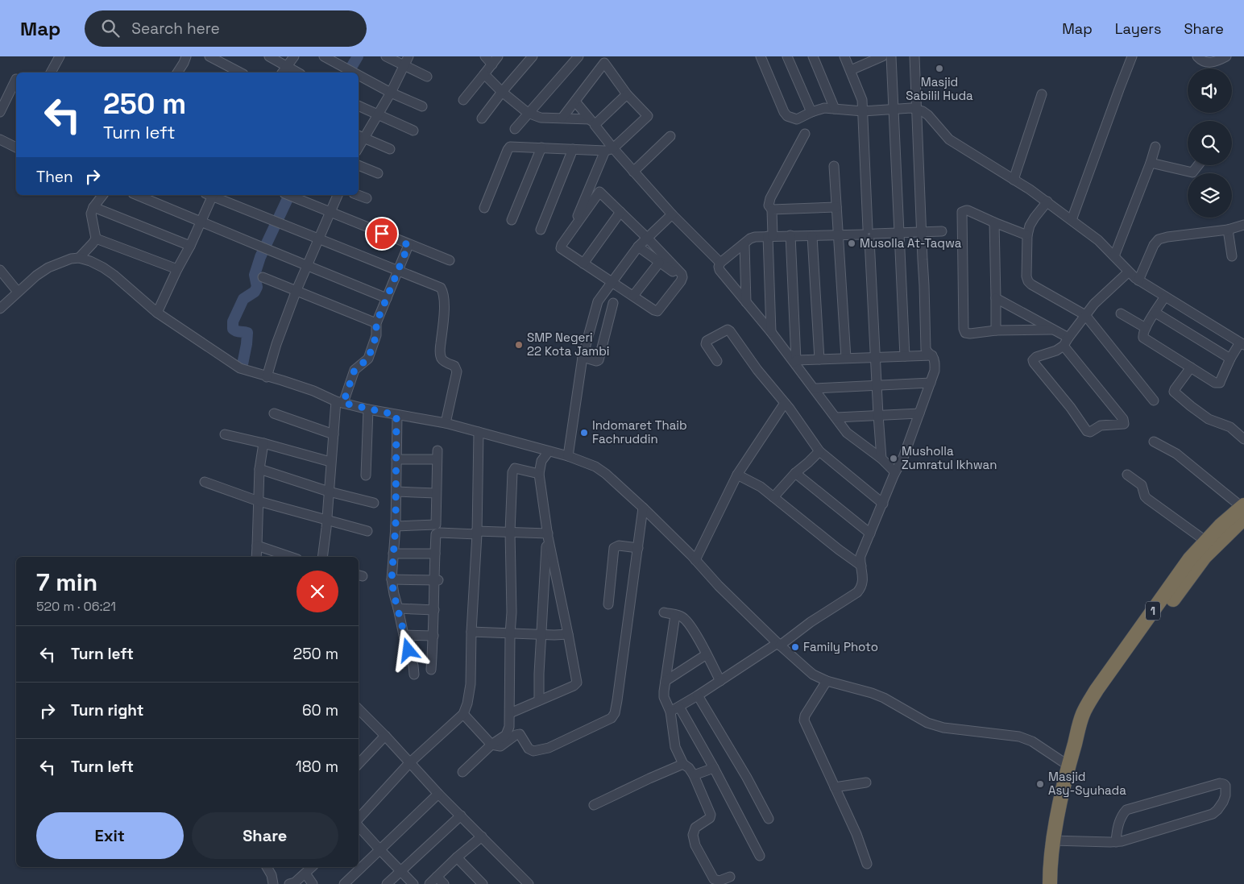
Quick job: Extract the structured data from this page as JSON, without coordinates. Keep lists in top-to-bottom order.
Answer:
{
  "streets": {
    "highway": ["1"]
  },
  "places": [
    "Masjid Sabilil Huda",
    "Musolla At-Taqwa",
    "SMP Negeri 22 Kota Jambi",
    "Indomaret Thaib Fachruddin",
    "Musholla Zumratul Ikhwan",
    "Family Photo",
    "Masjid Asy-Syuhada"
  ],
  "page": {
    "header": "Map",
    "search": "Search here",
    "nav": ["Map", "Layers", "Share"],
    "turn": ["250 m", "Turn left"],
    "then": "Then",
    "heading": ["7 min", "520 m · 06:21"],
    "list": [
      {
        "name": "Turn left",
        "value": "250 m"
      },
      {
        "name": "Turn right",
        "value": "60 m"
      },
      {
        "name": "Turn left",
        "value": "180 m"
      }
    ],
    "buttons": ["Exit", "Share"]
  }
}
